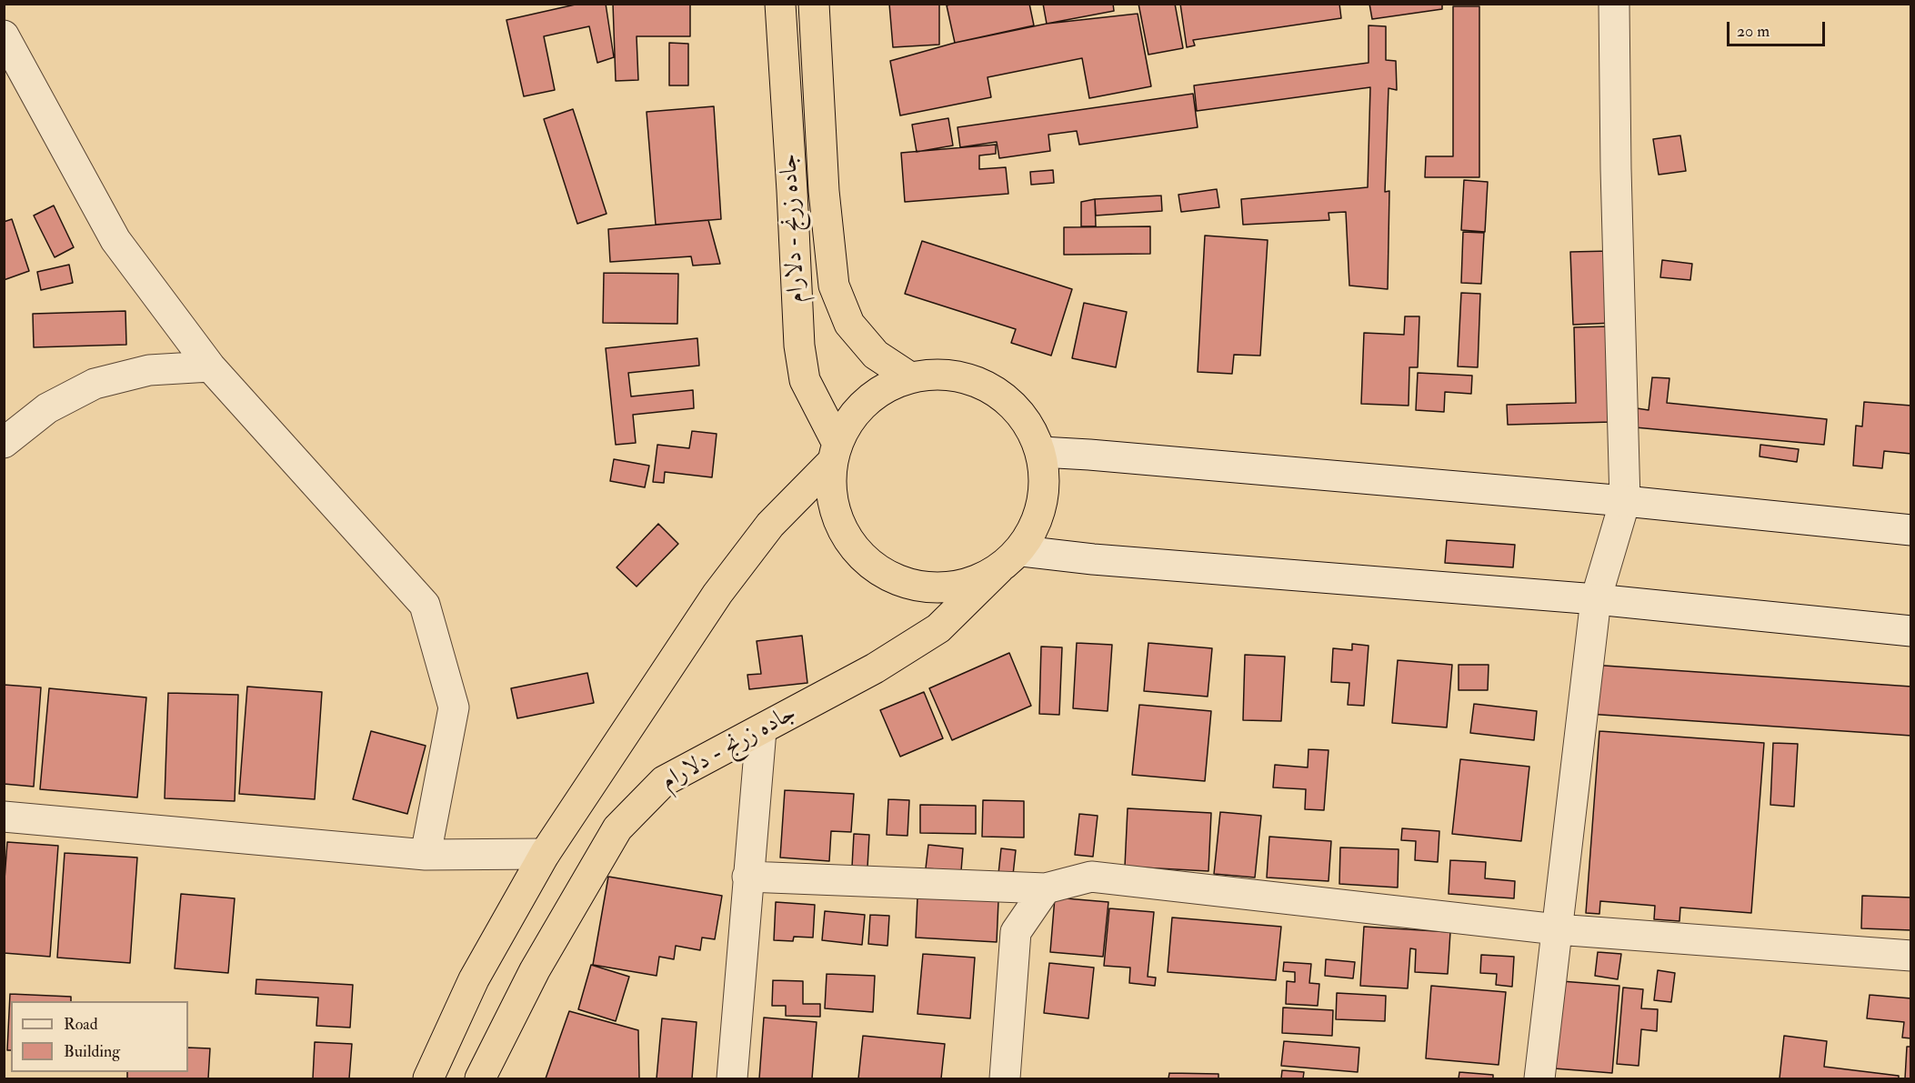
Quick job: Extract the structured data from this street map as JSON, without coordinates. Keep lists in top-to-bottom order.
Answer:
{
  "streets": {
    "highway": ["جاده زرنج - دلارام"]
  },
  "legend": ["Road", "Building"],
  "scale_bar": "20 m"
}
